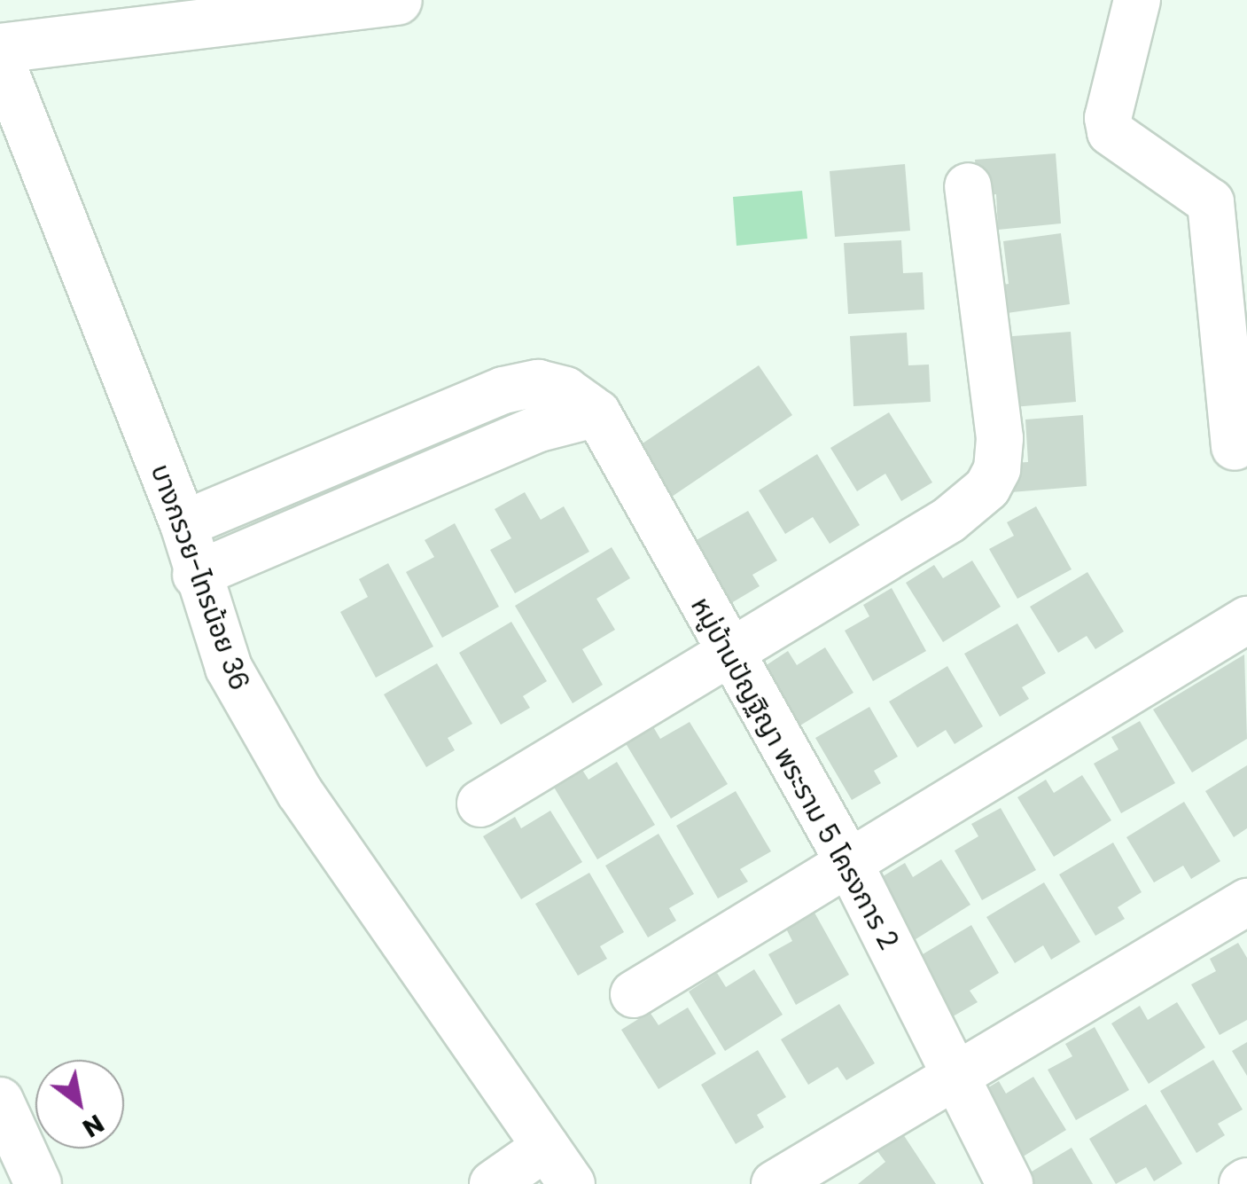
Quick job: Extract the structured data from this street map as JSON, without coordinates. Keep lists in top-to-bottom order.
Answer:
{
  "streets": {
    "street": ["บางกรวย-ไทรน้อย 36", "หมู่บ้านปัญฐิญา พระราม 5 โครงการ 2"]
  },
  "north": "bottom right"
}
